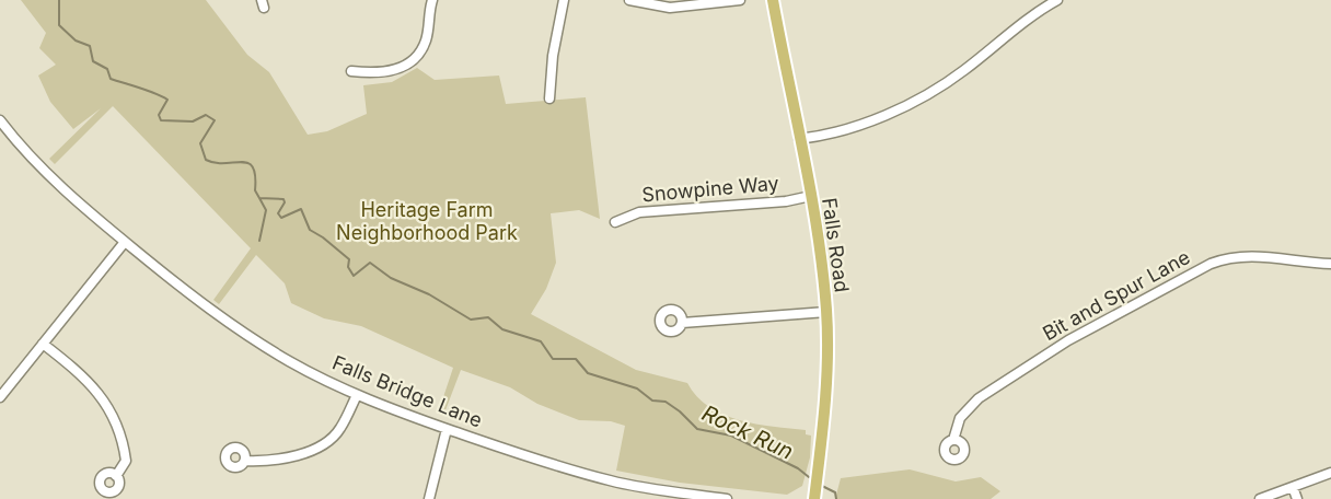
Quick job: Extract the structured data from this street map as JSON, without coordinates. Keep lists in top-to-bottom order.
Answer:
{
  "streets": {
    "main road": ["Falls Road"],
    "street": ["Snowpine Way", "Bit and Spur Lane", "Falls Bridge Lane"]
  },
  "crossings": [
    ["Snowpine Way", "Falls Road"]
  ],
  "water": ["Rock Run"],
  "parks": ["Heritage Farm Neighborhood Park"]
}
